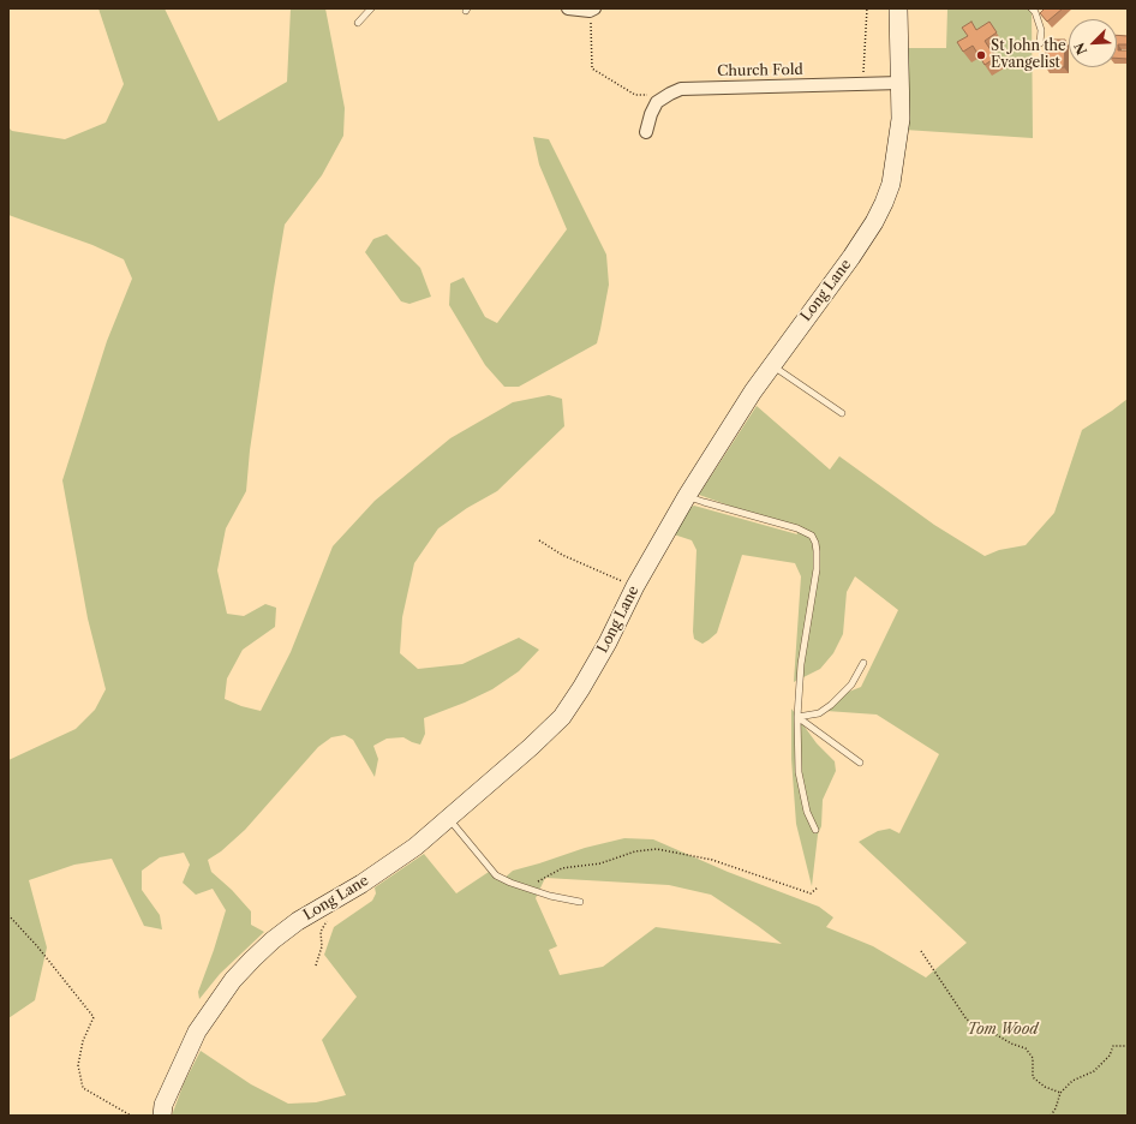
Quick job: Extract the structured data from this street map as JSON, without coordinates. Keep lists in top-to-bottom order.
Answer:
{
  "streets": {
    "street": ["Church Fold", "Long Lane"]
  },
  "crossings": [
    ["Church Fold", "Long Lane"]
  ],
  "parks": ["Tom Wood"],
  "places": ["St John the Evangelist"],
  "north": "bottom left"
}
